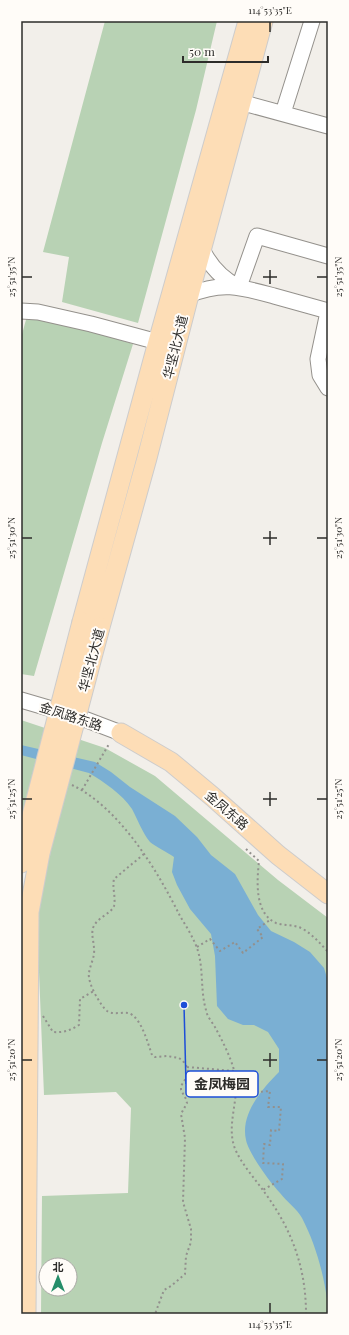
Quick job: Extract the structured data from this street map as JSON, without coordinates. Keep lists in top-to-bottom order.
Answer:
{
  "streets": {
    "main road": ["华坚北大道", "金凤东路"],
    "street": ["金凤路东路"]
  },
  "crossings": [
    ["金凤路东路", "金凤东路"]
  ],
  "places": ["金凤梅园"],
  "scale_bar": "50 m",
  "north": "top",
  "coordinates": [
    "114°53'35\"E",
    "25°51'35\"N",
    "25°51'30\"N",
    "25°51'25\"N",
    "25°51'20\"N"
  ]
}
